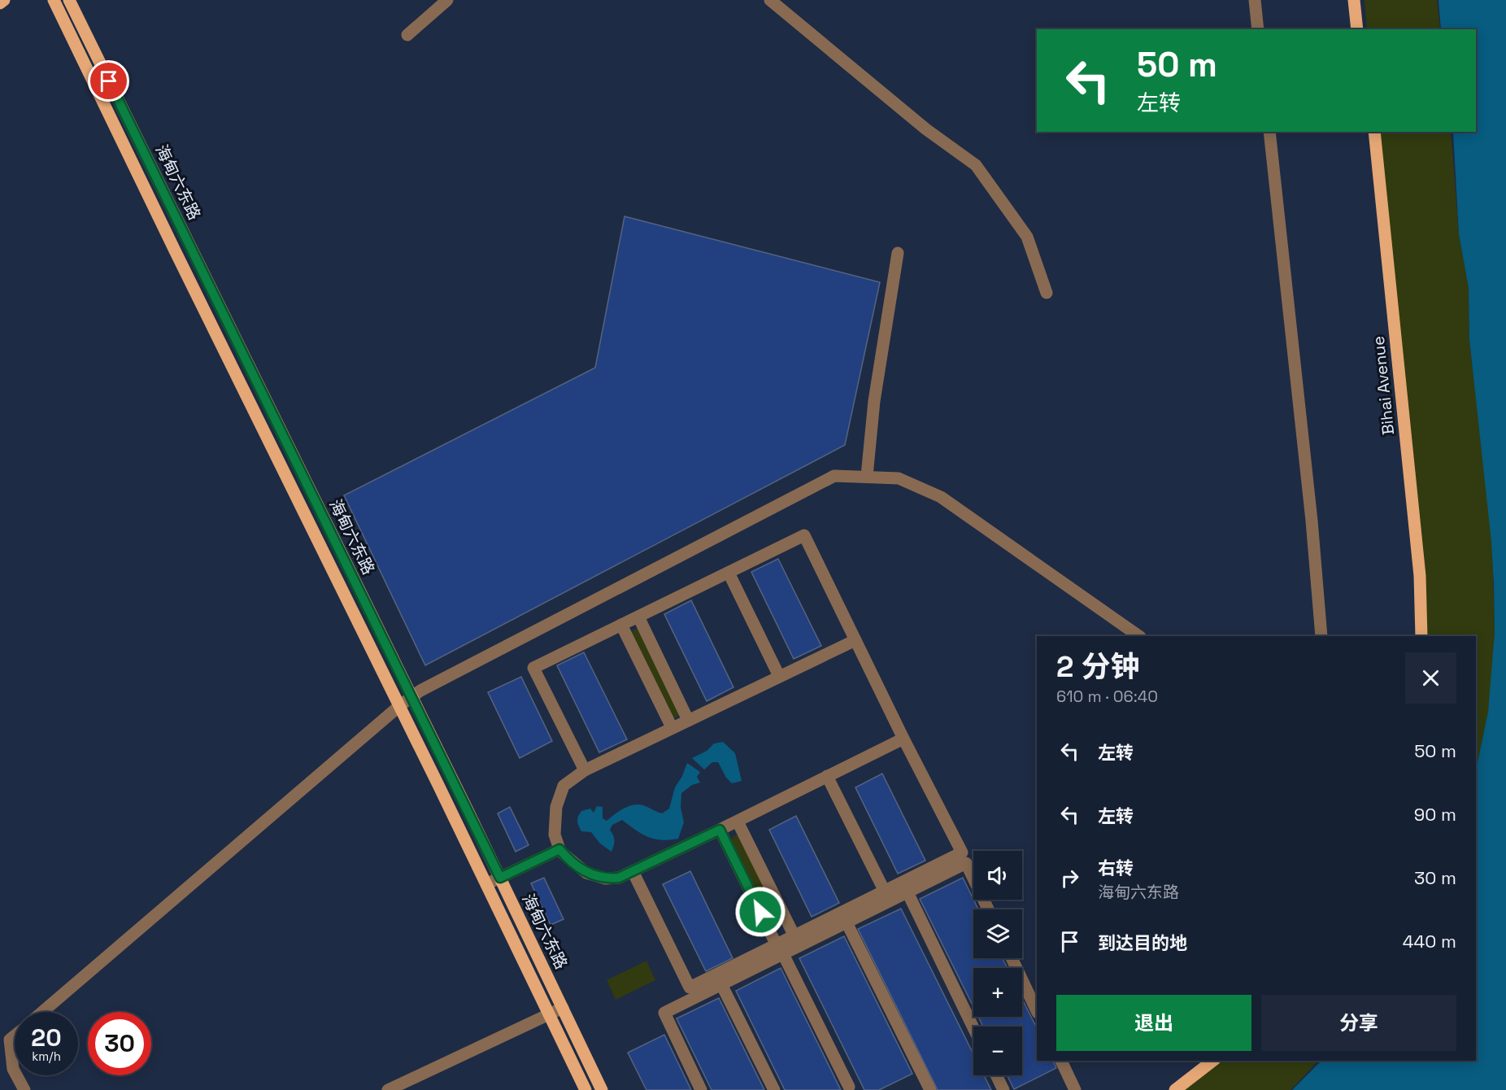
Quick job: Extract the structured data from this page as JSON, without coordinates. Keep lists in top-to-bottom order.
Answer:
{
  "streets": {
    "main road": ["海甸六东路", "Bihai Avenue"]
  },
  "page": {
    "turn": ["50 m", "左转"],
    "heading": ["2 分钟", "610 m · 06:40"],
    "list": [
      {
        "name": "左转",
        "value": "50 m"
      },
      {
        "name": "左转",
        "value": "90 m"
      },
      {
        "name": "右转",
        "note": "海甸六东路",
        "value": "30 m"
      },
      {
        "name": "到达目的地",
        "value": "440 m"
      }
    ],
    "map_buttons": ["+", "−"],
    "buttons": ["退出", "分享"],
    "speed": "20 km/h",
    "limit": "30"
  }
}
